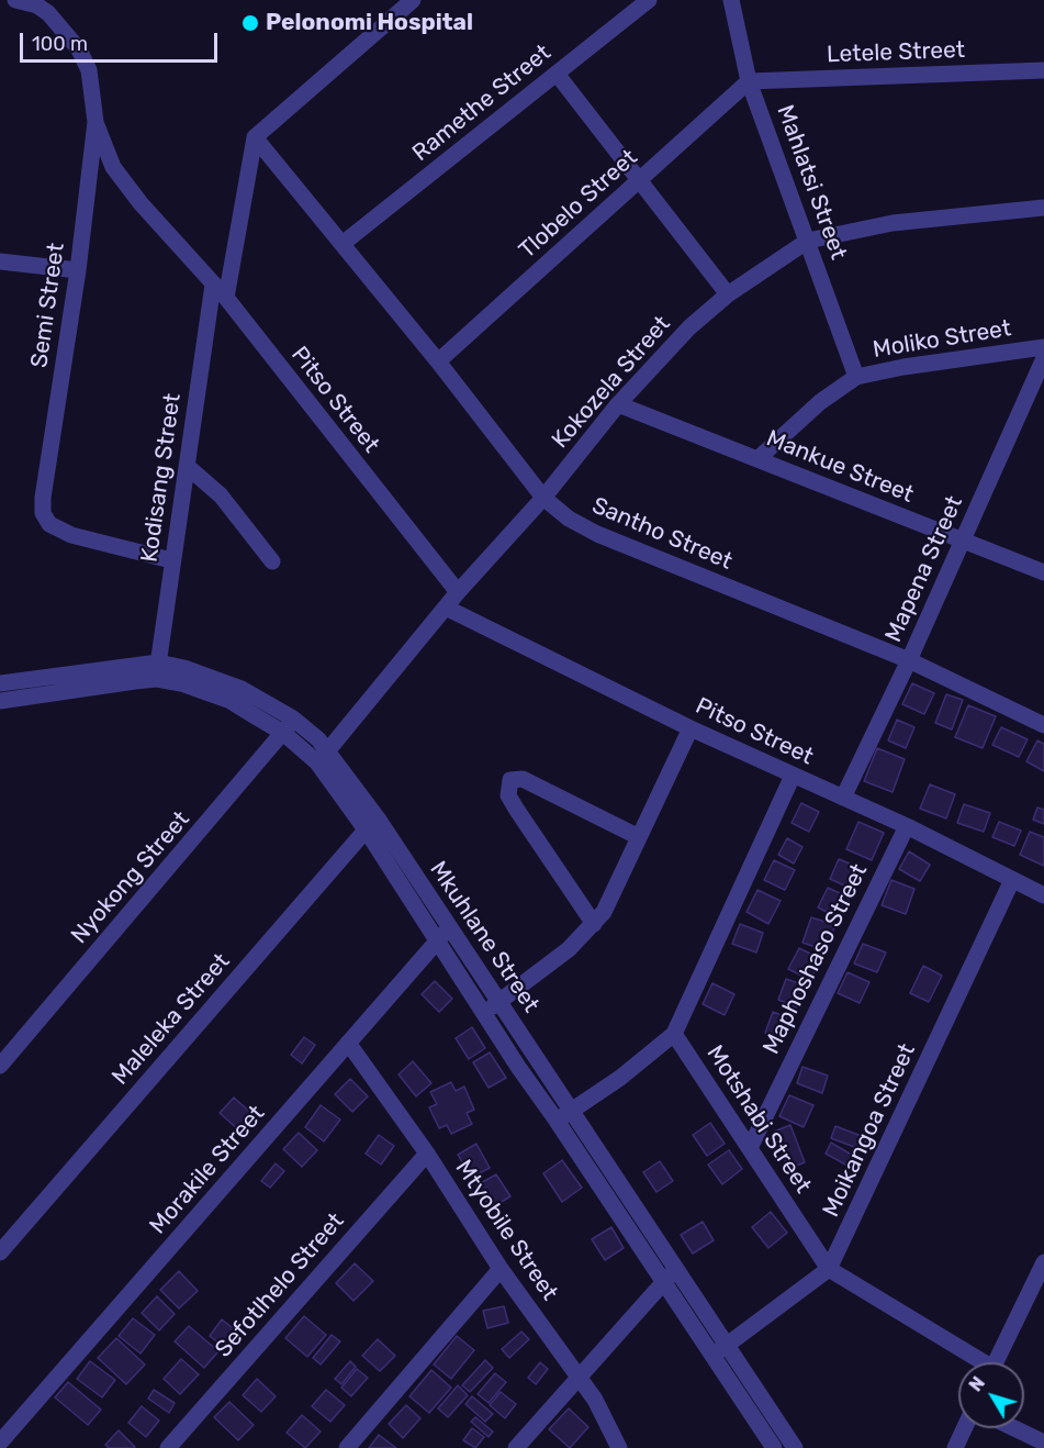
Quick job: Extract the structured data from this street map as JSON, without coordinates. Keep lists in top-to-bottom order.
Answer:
{
  "streets": {
    "street": [
      "Letele Street",
      "Ramethe Street",
      "Mahlatsi Street",
      "Tlobelo Street",
      "Semi Street",
      "Moliko Street",
      "Kokozela Street",
      "Pitso Street",
      "Mankue Street",
      "Kodisang Street",
      "Santho Street",
      "Mapena Street",
      "Nyokong Street",
      "Mkuhlane Street",
      "Maphoshaso Street",
      "Maleleka Street",
      "Motshabi Street",
      "Moikangoa Street",
      "Morakile Street",
      "Mtyobile Street",
      "Sefotlhelo Street"
    ]
  },
  "crossings": [
    ["Letele Street", "Mahlatsi Street"],
    ["Letele Street", "Tlobelo Street"],
    ["Ramethe Street", "Santho Street"],
    ["Mahlatsi Street", "Tlobelo Street"],
    ["Mahlatsi Street", "Moliko Street"],
    ["Mahlatsi Street", "Kokozela Street"],
    ["Tlobelo Street", "Santho Street"],
    ["Semi Street", "Pitso Street"],
    ["Semi Street", "Kodisang Street"],
    ["Moliko Street", "Mankue Street"],
    ["Kokozela Street", "Pitso Street"],
    ["Kokozela Street", "Mankue Street"],
    ["Kokozela Street", "Santho Street"],
    ["Kokozela Street", "Mkuhlane Street"],
    ["Pitso Street", "Kodisang Street"],
    ["Pitso Street", "Mapena Street"],
    ["Pitso Street", "Maphoshaso Street"],
    ["Pitso Street", "Motshabi Street"],
    ["Pitso Street", "Moikangoa Street"],
    ["Mankue Street", "Mapena Street"],
    ["Kodisang Street", "Mkuhlane Street"],
    ["Santho Street", "Mapena Street"],
    ["Nyokong Street", "Mkuhlane Street"],
    ["Mkuhlane Street", "Maleleka Street"],
    ["Mkuhlane Street", "Motshabi Street"],
    ["Mkuhlane Street", "Moikangoa Street"],
    ["Mkuhlane Street", "Morakile Street"],
    ["Maphoshaso Street", "Motshabi Street"],
    ["Motshabi Street", "Moikangoa Street"],
    ["Morakile Street", "Mtyobile Street"],
    ["Mtyobile Street", "Sefotlhelo Street"]
  ],
  "places": ["Pelonomi Hospital"],
  "scale_bar": "100 m",
  "north": "top left"
}
